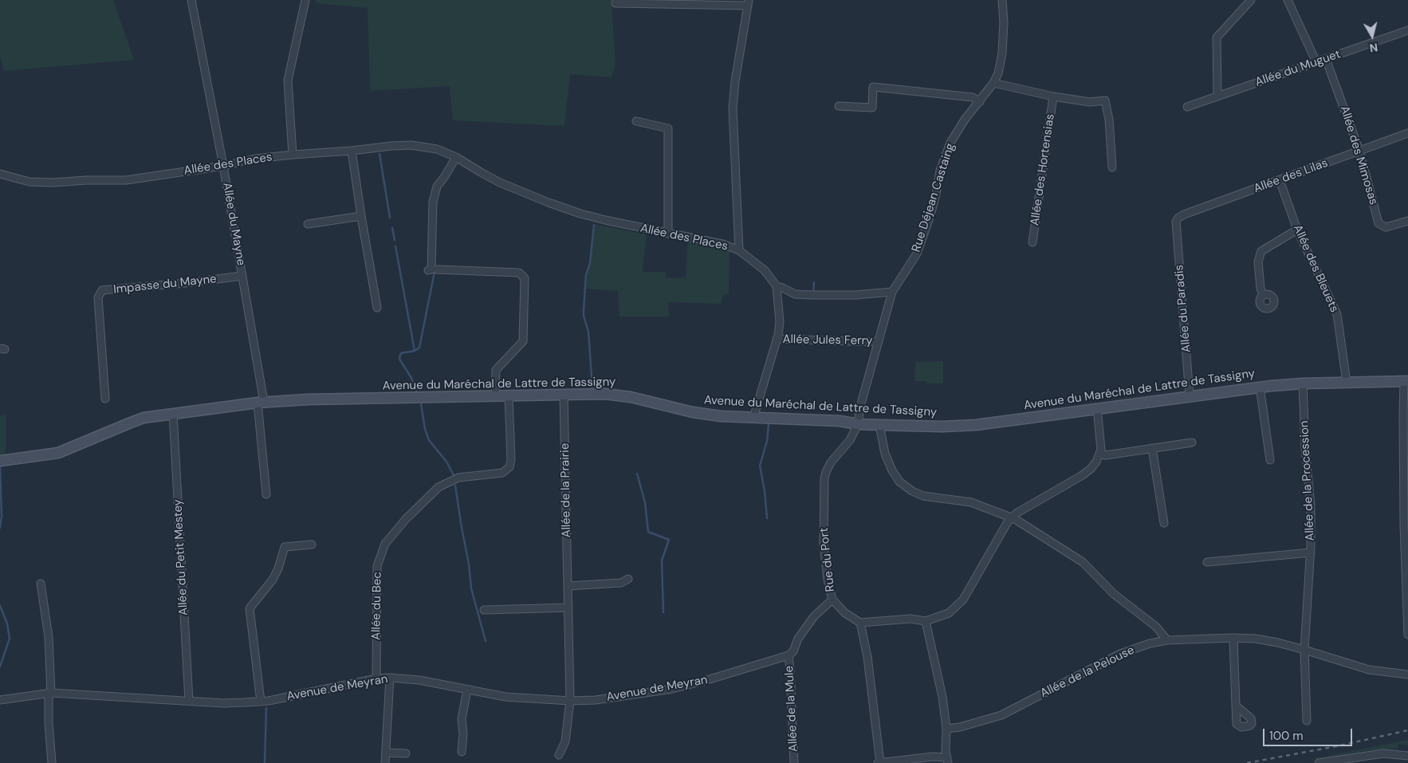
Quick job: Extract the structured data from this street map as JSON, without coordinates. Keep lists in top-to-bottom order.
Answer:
{
  "streets": {
    "main road": ["Avenue du Maréchal de Lattre de Tassigny"],
    "street": [
      "Allée du Muguet",
      "Allée des Mimosas",
      "Allée des Places",
      "Allée des Hortensias",
      "Allée des Lilas",
      "Rue Déjean Castaing",
      "Allée du Mayne",
      "Allée des Bleuets",
      "Impasse du Mayne",
      "Allée du Paradis",
      "Allée Jules Ferry",
      "Allée de la Procession",
      "Allée de la Prairie",
      "Allée du Petit Mestey",
      "Rue du Port",
      "Allée du Bec",
      "Allée de la Pelouse",
      "Avenue de Meyran",
      "Allée de la Mule"
    ]
  },
  "crossings": [
    ["Allée du Muguet", "Allée des Mimosas"],
    ["Allée des Mimosas", "Allée des Lilas"],
    ["Allée des Places", "Allée du Mayne"],
    ["Allée des Lilas", "Allée des Bleuets"],
    ["Allée des Lilas", "Allée du Paradis"],
    ["Rue Déjean Castaing", "Allée Jules Ferry"],
    ["Rue Déjean Castaing", "Avenue du Maréchal de Lattre de Tassigny"],
    ["Rue Déjean Castaing", "Rue du Port"],
    ["Allée du Mayne", "Impasse du Mayne"],
    ["Allée du Mayne", "Avenue du Maréchal de Lattre de Tassigny"],
    ["Allée des Bleuets", "Avenue du Maréchal de Lattre de Tassigny"],
    ["Allée du Paradis", "Avenue du Maréchal de Lattre de Tassigny"],
    ["Avenue du Maréchal de Lattre de Tassigny", "Allée de la Procession"],
    ["Avenue du Maréchal de Lattre de Tassigny", "Allée de la Prairie"],
    ["Avenue du Maréchal de Lattre de Tassigny", "Allée du Petit Mestey"],
    ["Avenue du Maréchal de Lattre de Tassigny", "Rue du Port"],
    ["Avenue du Maréchal de Lattre de Tassigny", "Allée du Bec"],
    ["Allée de la Procession", "Allée de la Pelouse"],
    ["Allée de la Prairie", "Avenue de Meyran"],
    ["Allée du Petit Mestey", "Avenue de Meyran"],
    ["Rue du Port", "Allée de la Mule"],
    ["Allée du Bec", "Avenue de Meyran"],
    ["Avenue de Meyran", "Allée de la Mule"]
  ],
  "scale_bar": "100 m",
  "north": "bottom"
}
